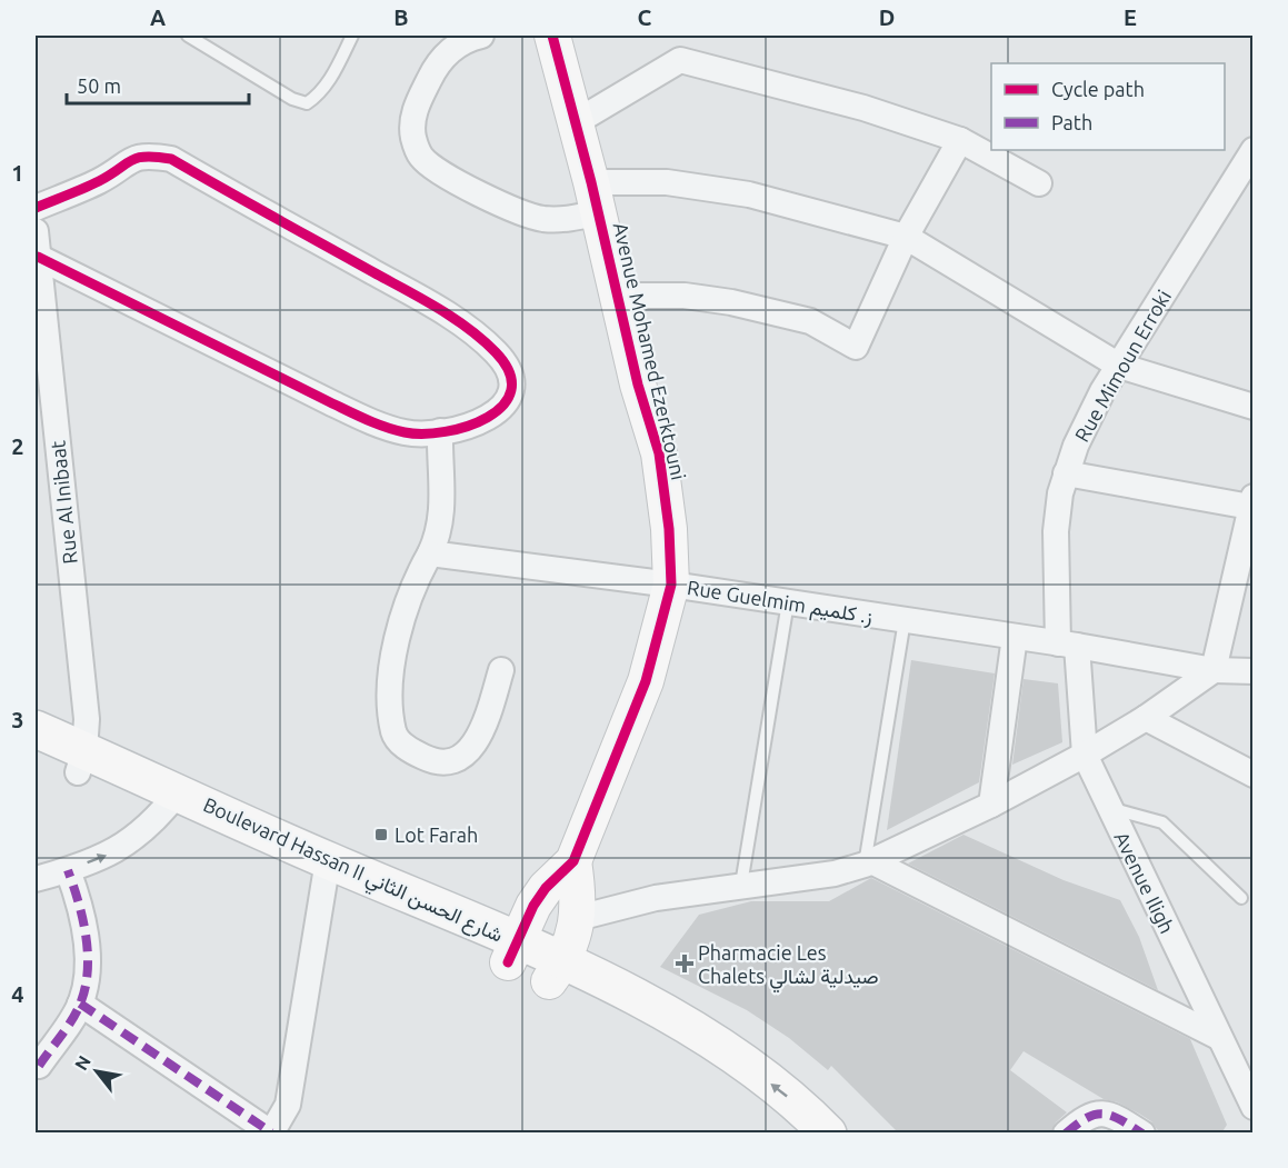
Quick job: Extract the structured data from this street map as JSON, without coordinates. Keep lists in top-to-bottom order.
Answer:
{
  "streets": {
    "main road": ["Boulevard Hassan II شارع الحسن الثاني"],
    "street": [
      "Avenue Mohamed Ezerktouni",
      "Rue Mimoun Erroki",
      "Rue Al Inibaat",
      "Rue Guelmim ز. كلميم",
      "Avenue Iligh"
    ]
  },
  "crossings": [
    ["Avenue Mohamed Ezerktouni", "Rue Guelmim ز. كلميم"],
    ["Avenue Mohamed Ezerktouni", "Boulevard Hassan II شارع الحسن الثاني"],
    ["Rue Mimoun Erroki", "Rue Guelmim ز. كلميم"],
    ["Rue Mimoun Erroki", "Avenue Iligh"],
    ["Rue Al Inibaat", "Boulevard Hassan II شارع الحسن الثاني"],
    ["Rue Guelmim ز. كلميم", "Avenue Iligh"]
  ],
  "places": {
    "transit": ["Lot Farah"],
    "health": ["Pharmacie Les Chalets صيدلية لشالي"]
  },
  "legend": ["Cycle path", "Path"],
  "scale_bar": "50 m",
  "north": "top left",
  "grid": {
    "columns": [
      "A",
      "B",
      "C",
      "D",
      "E"
    ],
    "rows": [
      "1",
      "2",
      "3",
      "4"
    ]
  }
}
